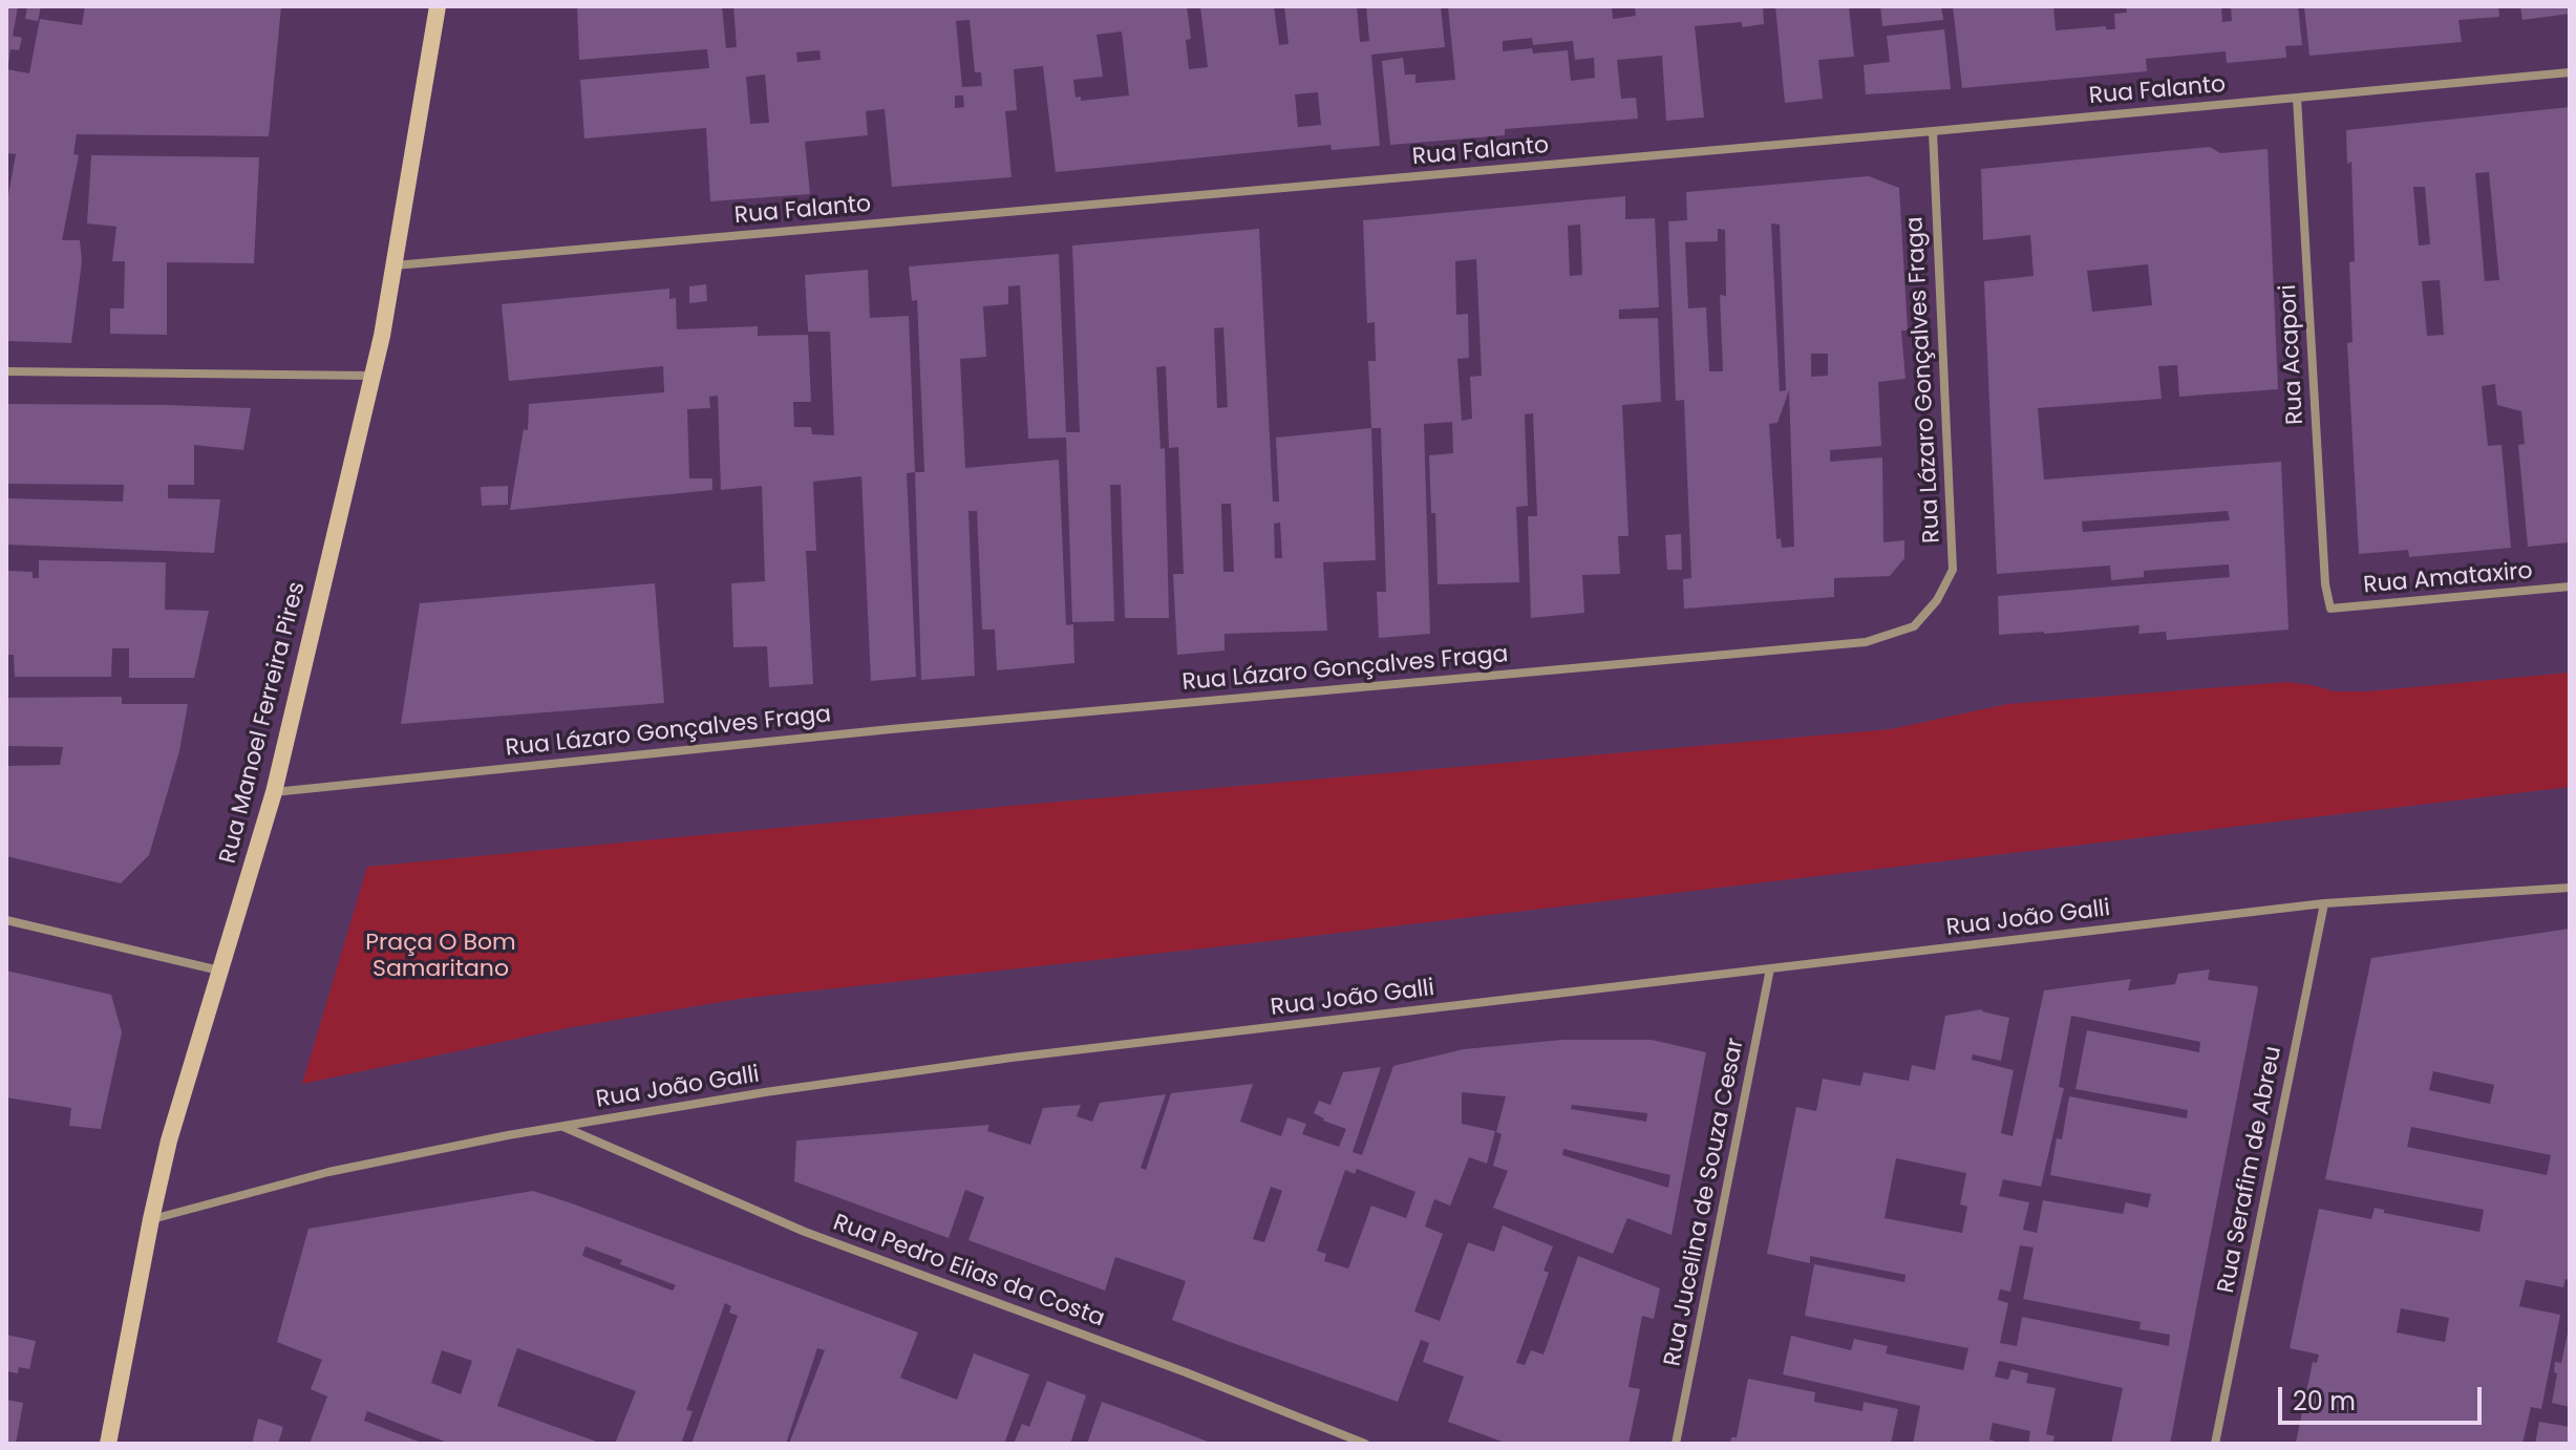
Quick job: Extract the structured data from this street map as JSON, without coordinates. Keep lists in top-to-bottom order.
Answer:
{
  "streets": {
    "street": [
      "Rua Falanto",
      "Rua Acapori",
      "Rua Lázaro Gonçalves Fraga",
      "Rua Amataxiro",
      "Rua Manoel Ferreira Pires",
      "Rua João Galli",
      "Rua Serafim de Abreu",
      "Rua Jucelina de Souza Cesar",
      "Rua Pedro Elias da Costa"
    ]
  },
  "crossings": [
    ["Rua Falanto", "Rua Acapori"],
    ["Rua Falanto", "Rua Lázaro Gonçalves Fraga"],
    ["Rua Falanto", "Rua Manoel Ferreira Pires"],
    ["Rua Acapori", "Rua Amataxiro"],
    ["Rua Lázaro Gonçalves Fraga", "Rua Manoel Ferreira Pires"],
    ["Rua Manoel Ferreira Pires", "Rua João Galli"],
    ["Rua João Galli", "Rua Serafim de Abreu"],
    ["Rua João Galli", "Rua Jucelina de Souza Cesar"],
    ["Rua João Galli", "Rua Pedro Elias da Costa"]
  ],
  "parks": ["Praça O Bom Samaritano"],
  "scale_bar": "20 m"
}
